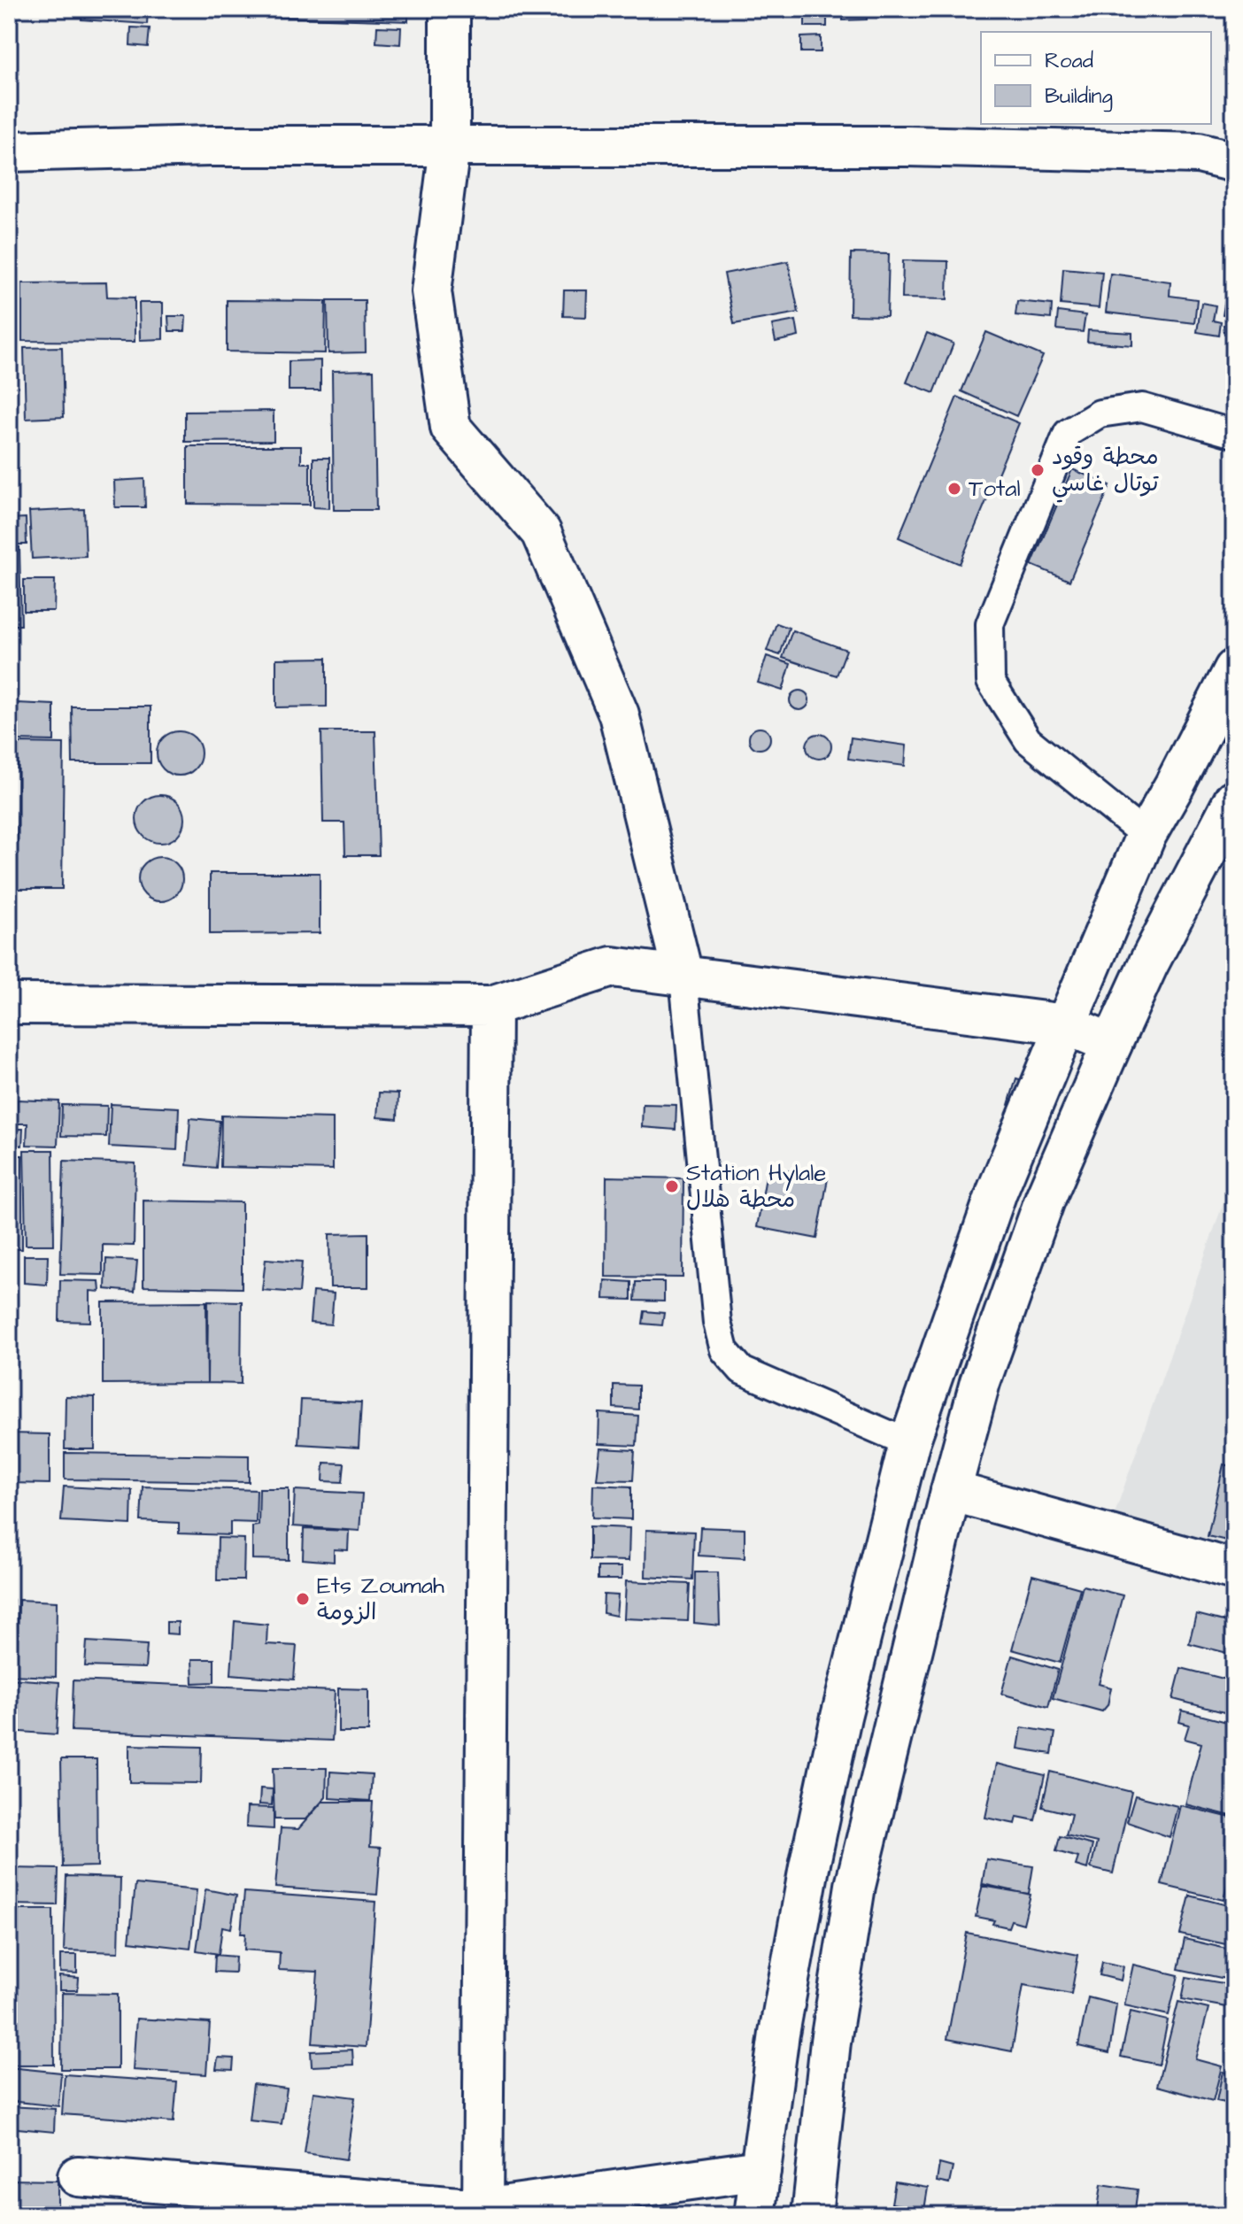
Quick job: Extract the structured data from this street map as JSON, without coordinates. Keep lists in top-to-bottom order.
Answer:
{
  "places": [
    "محطة وقود توتال غاسي",
    "Total",
    "Station Hylale محطة هلال",
    "Ets Zoumah الزومة"
  ],
  "legend": ["Road", "Building"]
}
